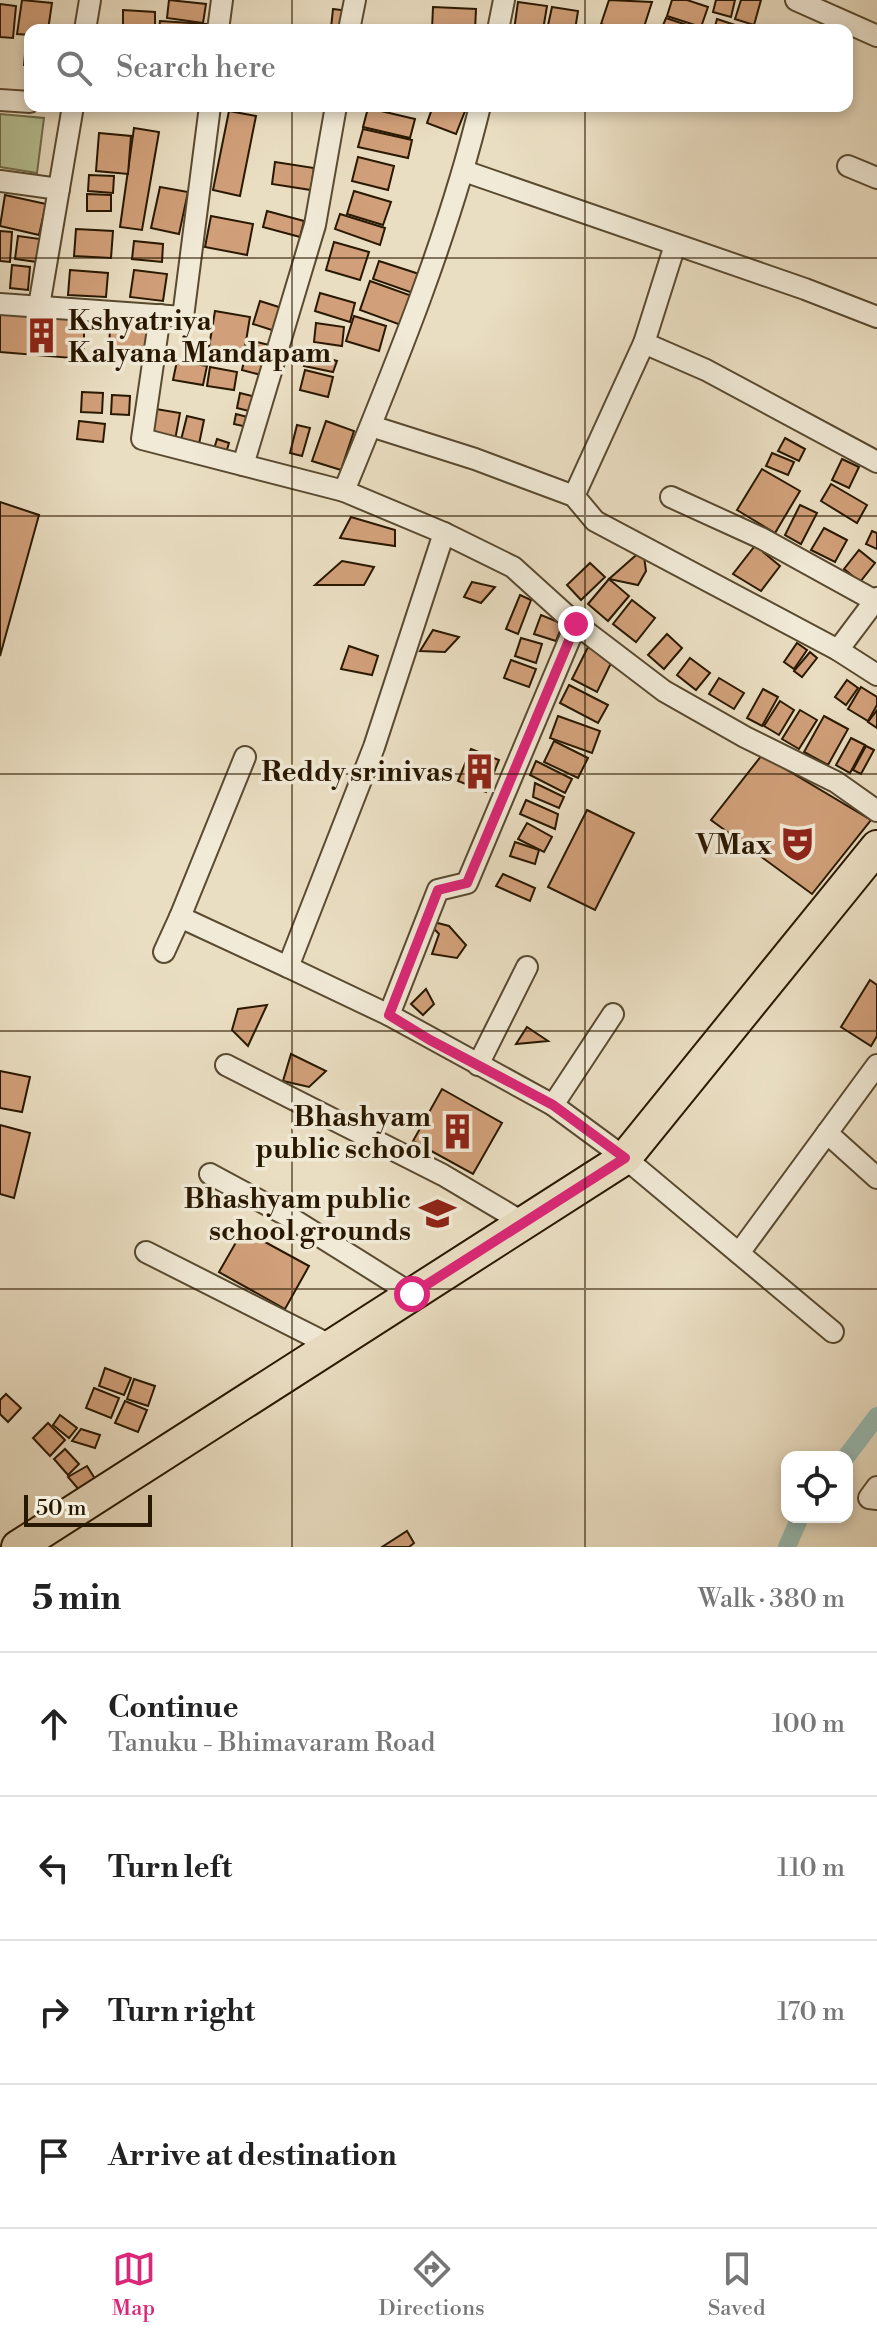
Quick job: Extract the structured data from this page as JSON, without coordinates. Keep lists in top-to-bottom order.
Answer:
{
  "places": {
    "building": ["Kshyatriya Kalyana Mandapam", "Reddy srinivas", "Bhashyam public school"],
    "theatre": ["VMax"],
    "school or university": ["Bhashyam public school grounds"]
  },
  "scale_bar": "50 m",
  "page": {
    "search": "Search here",
    "scale": "50 m",
    "heading": ["5 min", "Walk · 380 m"],
    "list": [
      ["Continue", "Tanuku - Bhimavaram Road", "100 m"],
      ["Turn left", "110 m"],
      ["Turn right", "170 m"],
      "Arrive at destination"
    ],
    "nav": ["Map", "Directions", "Saved"]
  }
}
